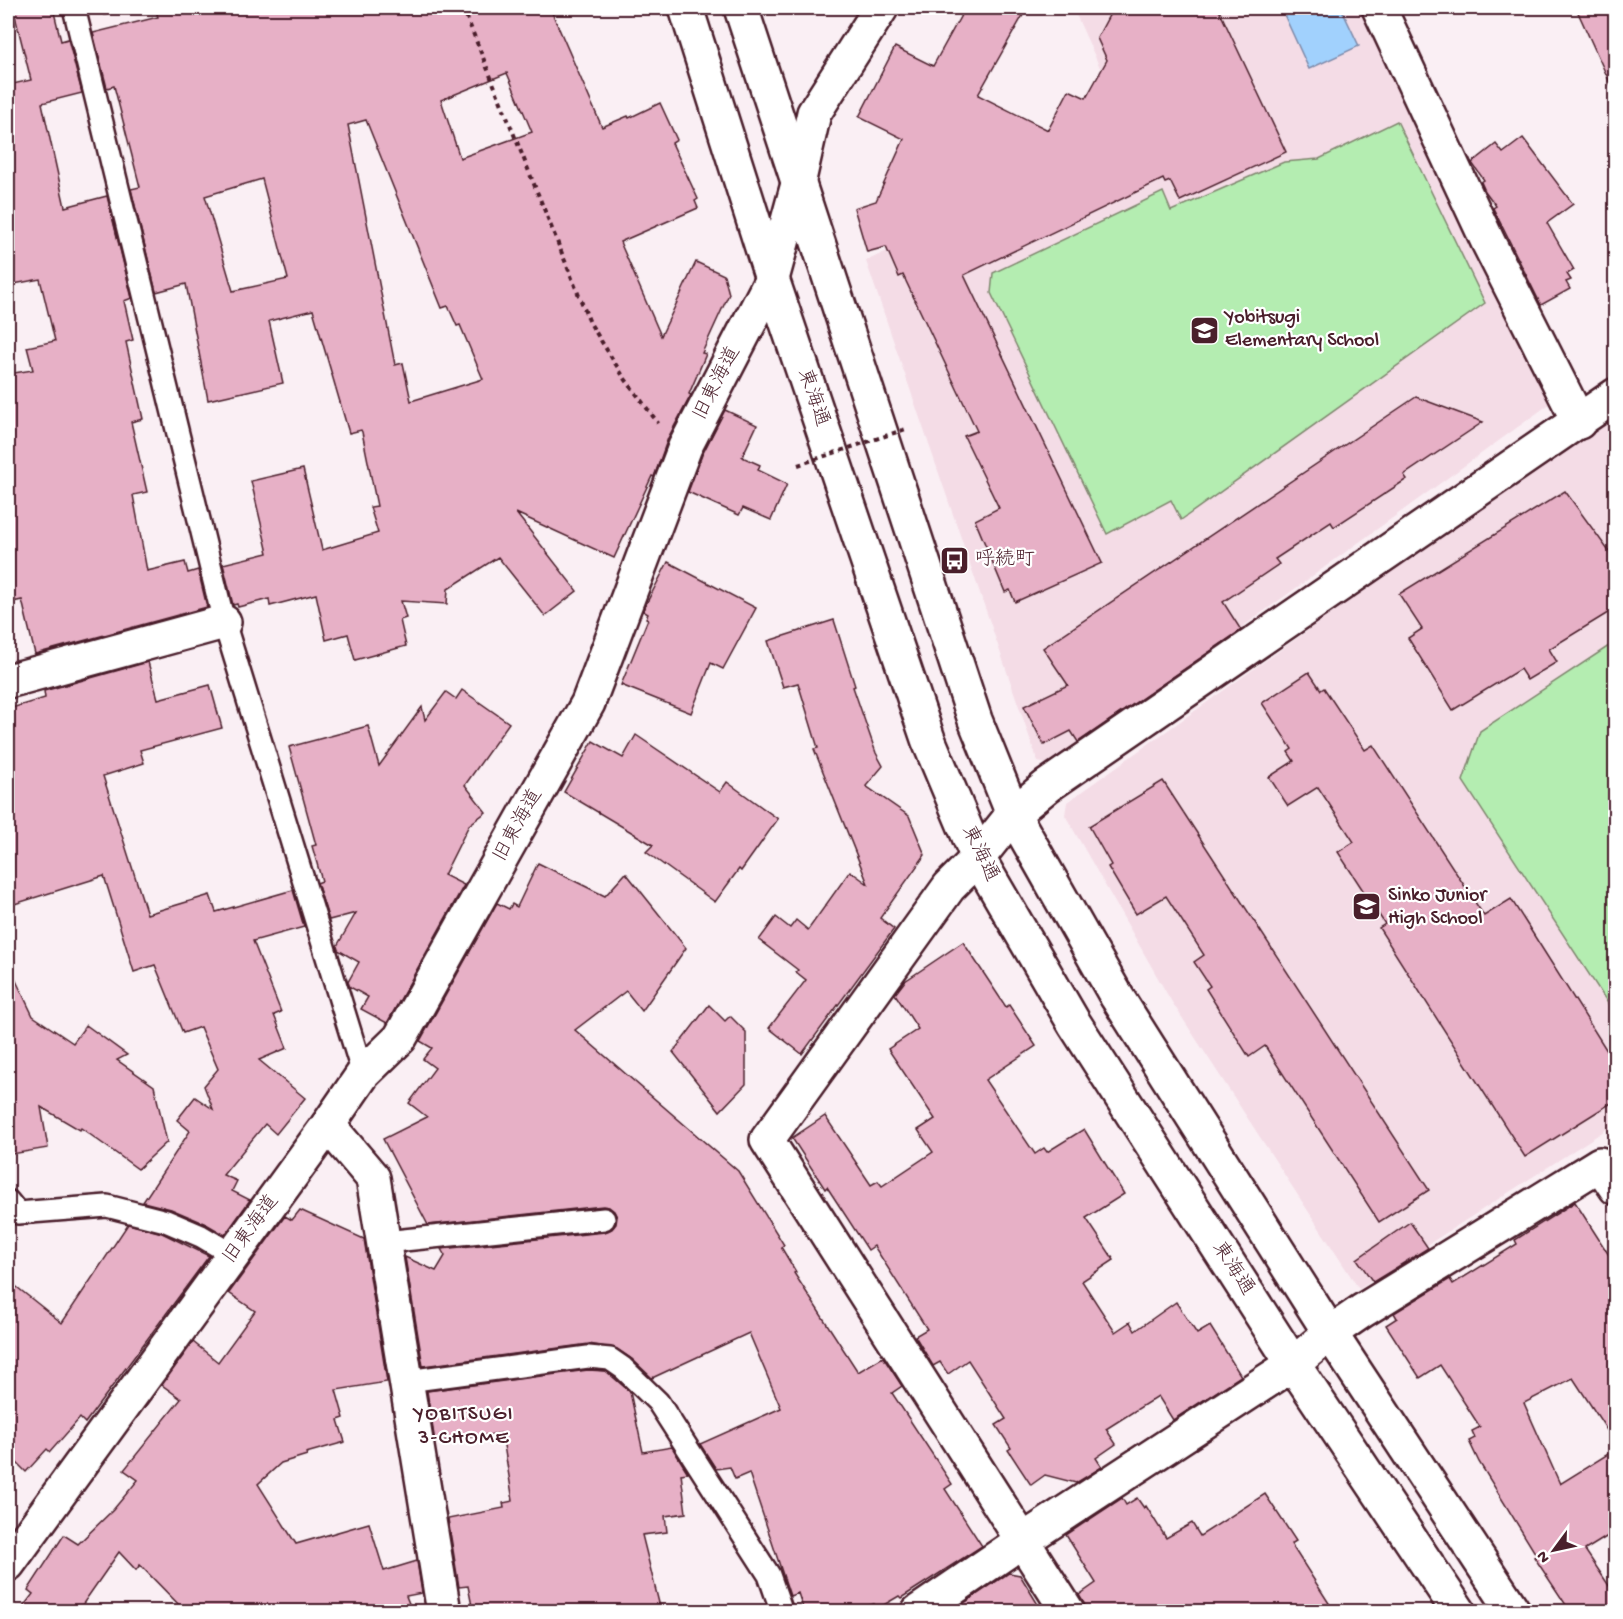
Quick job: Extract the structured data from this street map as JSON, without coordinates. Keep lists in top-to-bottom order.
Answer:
{
  "streets": {
    "street": ["旧東海道", "東海通"]
  },
  "crossings": [
    ["旧東海道", "東海通"]
  ],
  "districts": ["YOBITSUGI 3-CHOME"],
  "places": {
    "school or university": ["Yobitsugi Elementary School", "Sinko Junior High School"],
    "bus stop": ["呼続町"]
  },
  "north": "bottom left"
}
